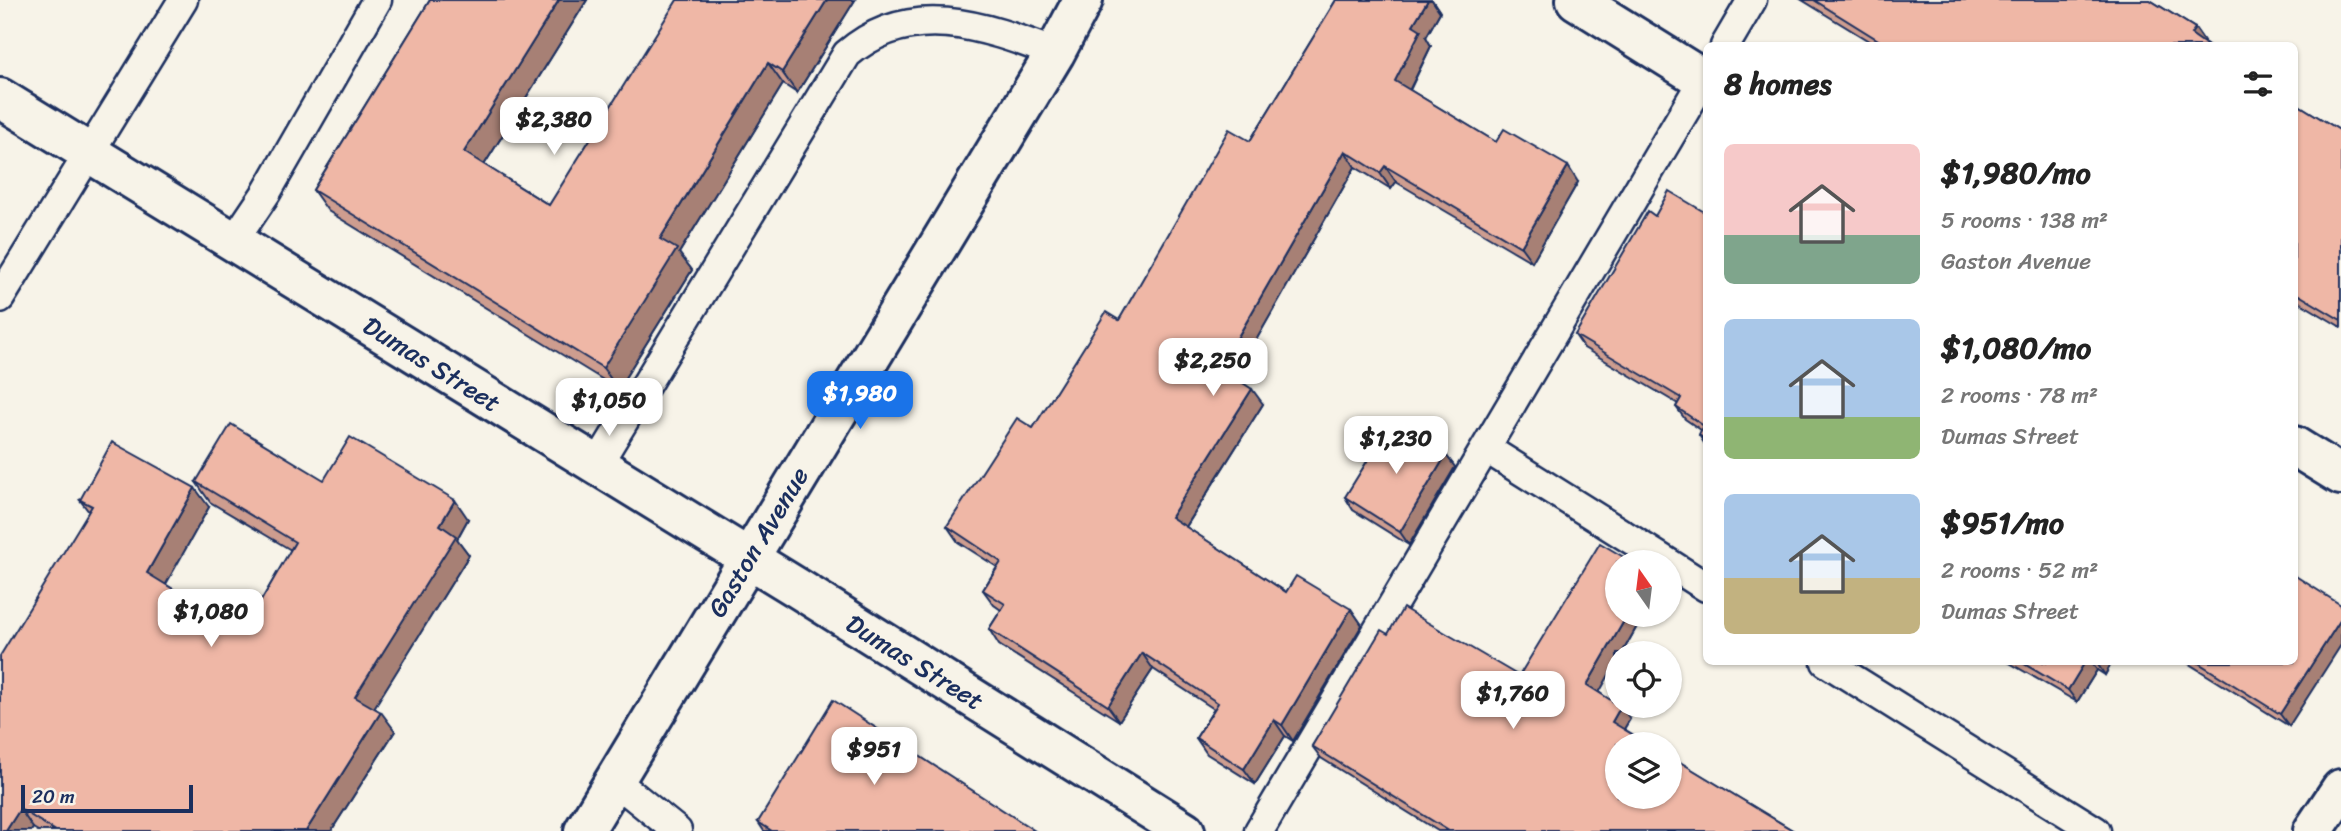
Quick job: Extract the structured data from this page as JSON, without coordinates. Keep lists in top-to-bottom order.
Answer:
{
  "streets": {
    "street": ["Dumas Street", "Gaston Avenue"]
  },
  "crossings": [
    ["Dumas Street", "Gaston Avenue"]
  ],
  "scale_bar": "20 m",
  "north": "top",
  "page": {
    "heading": "8 homes",
    "price": [
      "$2,380",
      "$2,250",
      "$1,980",
      "$1,050",
      "$1,230",
      "$1,080",
      "$1,760",
      "$951"
    ],
    "list": [
      {
        "name": "$1,980/mo",
        "note": "5 rooms · 138 m² · Gaston Avenue"
      },
      {
        "name": "$1,080/mo",
        "note": "2 rooms · 78 m² · Dumas Street"
      },
      {
        "name": "$951/mo",
        "note": "2 rooms · 52 m² · Dumas Street"
      }
    ],
    "scale": "20 m"
  }
}
